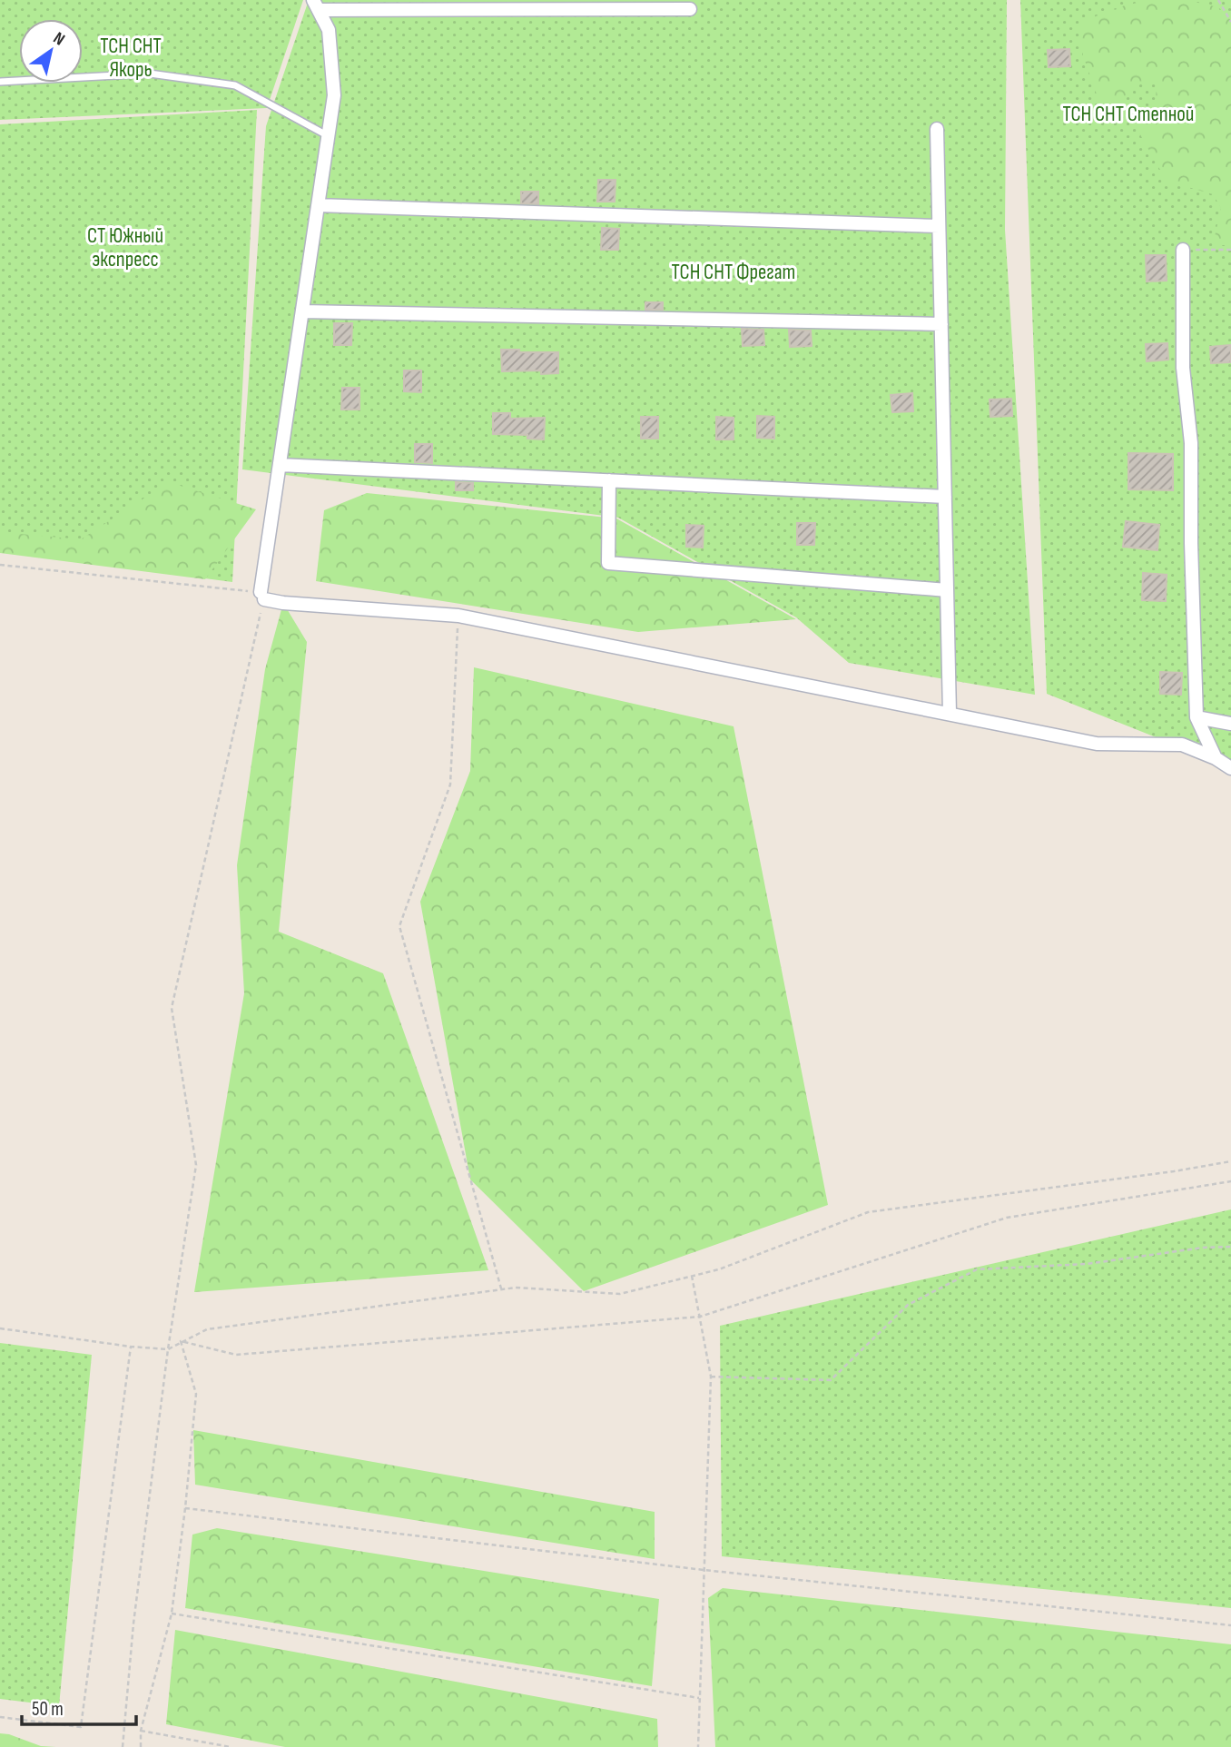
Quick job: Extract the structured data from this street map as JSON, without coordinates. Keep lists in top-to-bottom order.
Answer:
{
  "parks": [
    "ТСН СНТ Якорь",
    "ТСН СНТ Степной",
    "СТ Южный экспресс",
    "ТСН СНТ Фрегат"
  ],
  "scale_bar": "50 m",
  "north": "top right"
}
